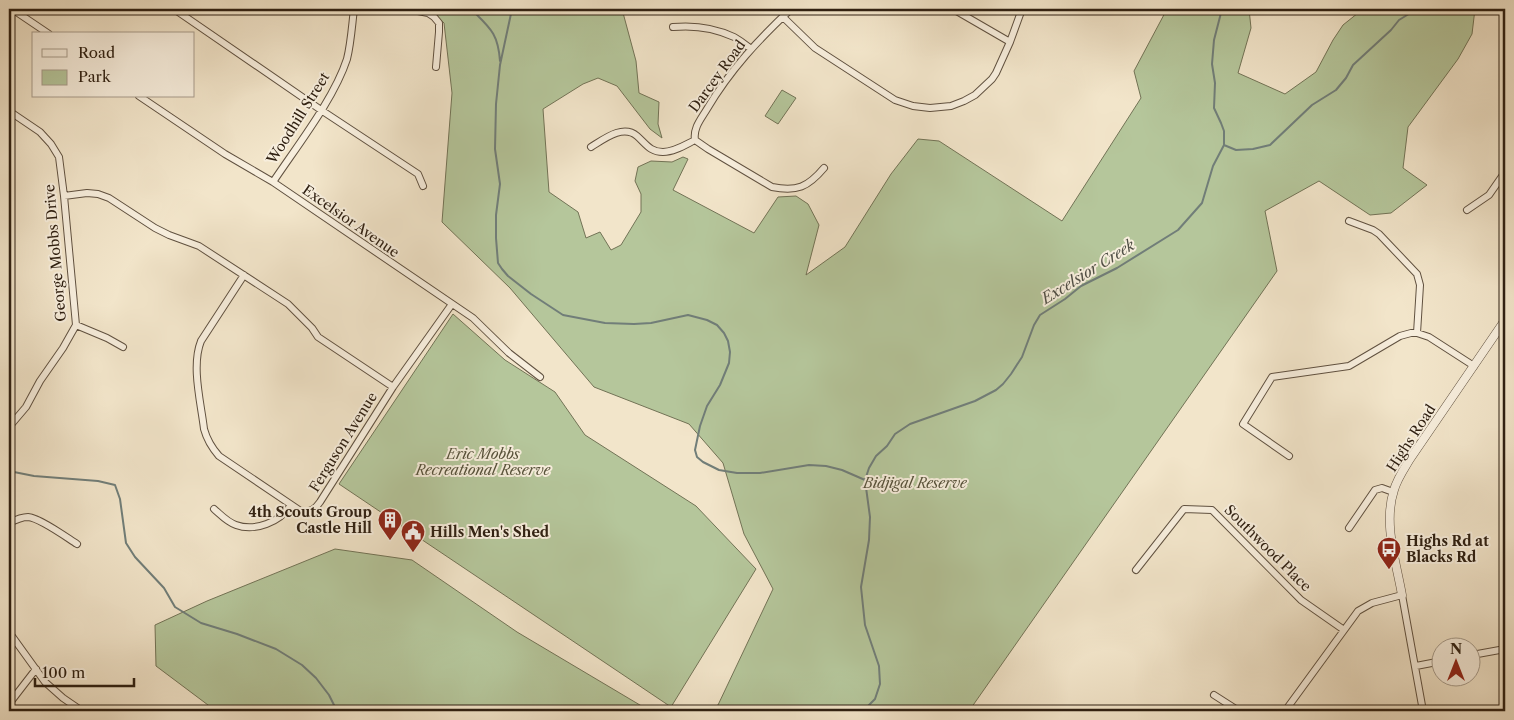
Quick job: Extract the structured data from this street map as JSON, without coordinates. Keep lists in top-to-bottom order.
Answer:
{
  "streets": {
    "street": [
      "Darcey Road",
      "Woodhill Street",
      "Excelsior Avenue",
      "George Mobbs Drive",
      "Highs Road",
      "Ferguson Avenue",
      "Southwood Place"
    ]
  },
  "crossings": [
    ["Woodhill Street", "Excelsior Avenue"],
    ["Excelsior Avenue", "Ferguson Avenue"]
  ],
  "water": ["Excelsior Creek"],
  "parks": ["Eric Mobbs Recreational Reserve", "Bidjigal Reserve"],
  "places": {
    "building": ["4th Scouts Group Castle Hill"],
    "public building": ["Hills Men's Shed"],
    "bus stop": ["Highs Rd at Blacks Rd"]
  },
  "legend": ["Road", "Park"],
  "scale_bar": "100 m",
  "north": "top"
}
